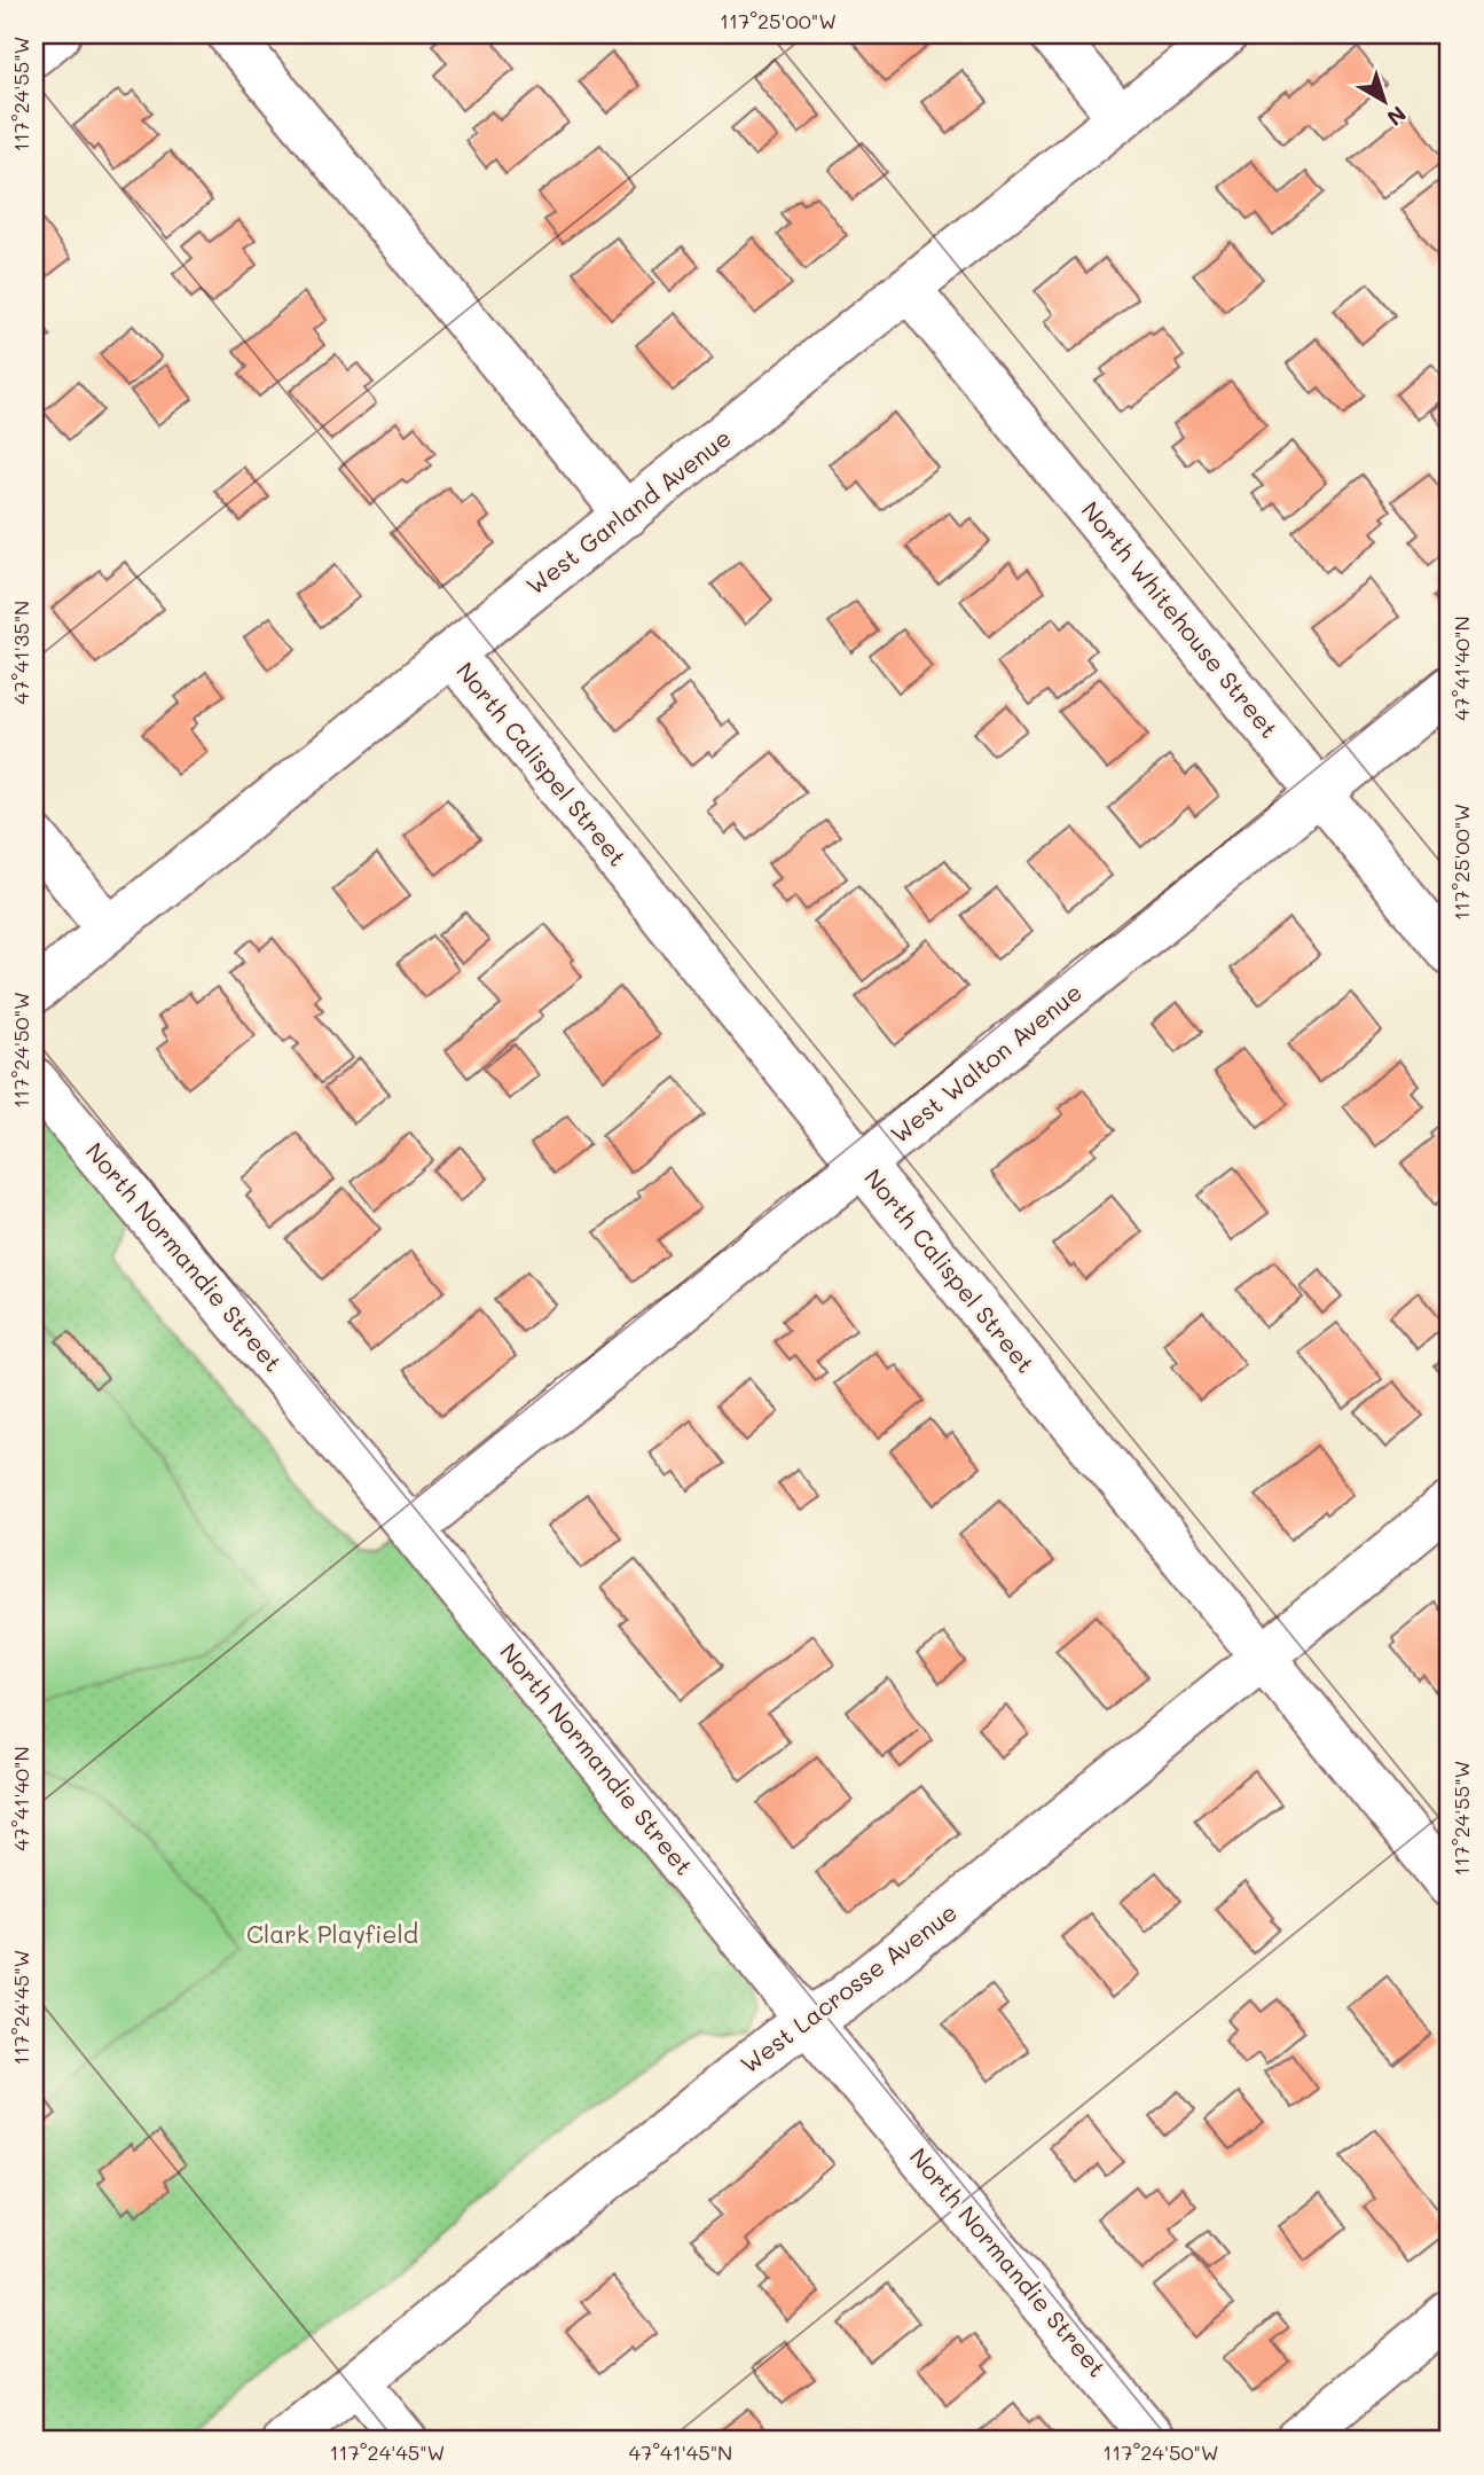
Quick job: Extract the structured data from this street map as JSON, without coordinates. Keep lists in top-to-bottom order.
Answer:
{
  "streets": {
    "street": [
      "West Garland Avenue",
      "North Whitehouse Street",
      "North Calispel Street",
      "West Walton Avenue",
      "North Normandie Street",
      "West Lacrosse Avenue"
    ]
  },
  "crossings": [
    ["West Garland Avenue", "North Whitehouse Street"],
    ["West Garland Avenue", "North Calispel Street"],
    ["North Whitehouse Street", "West Walton Avenue"],
    ["North Calispel Street", "West Walton Avenue"],
    ["North Calispel Street", "West Lacrosse Avenue"],
    ["West Walton Avenue", "North Normandie Street"],
    ["North Normandie Street", "West Lacrosse Avenue"]
  ],
  "parks": ["Clark Playfield"],
  "north": "bottom right",
  "coordinates": [
    "117°25'00\"W",
    "117°24'55\"W",
    "47°41'35\"N",
    "47°41'40\"N",
    "117°24'50\"W",
    "117°24'45\"W",
    "47°41'45\"N"
  ]
}
